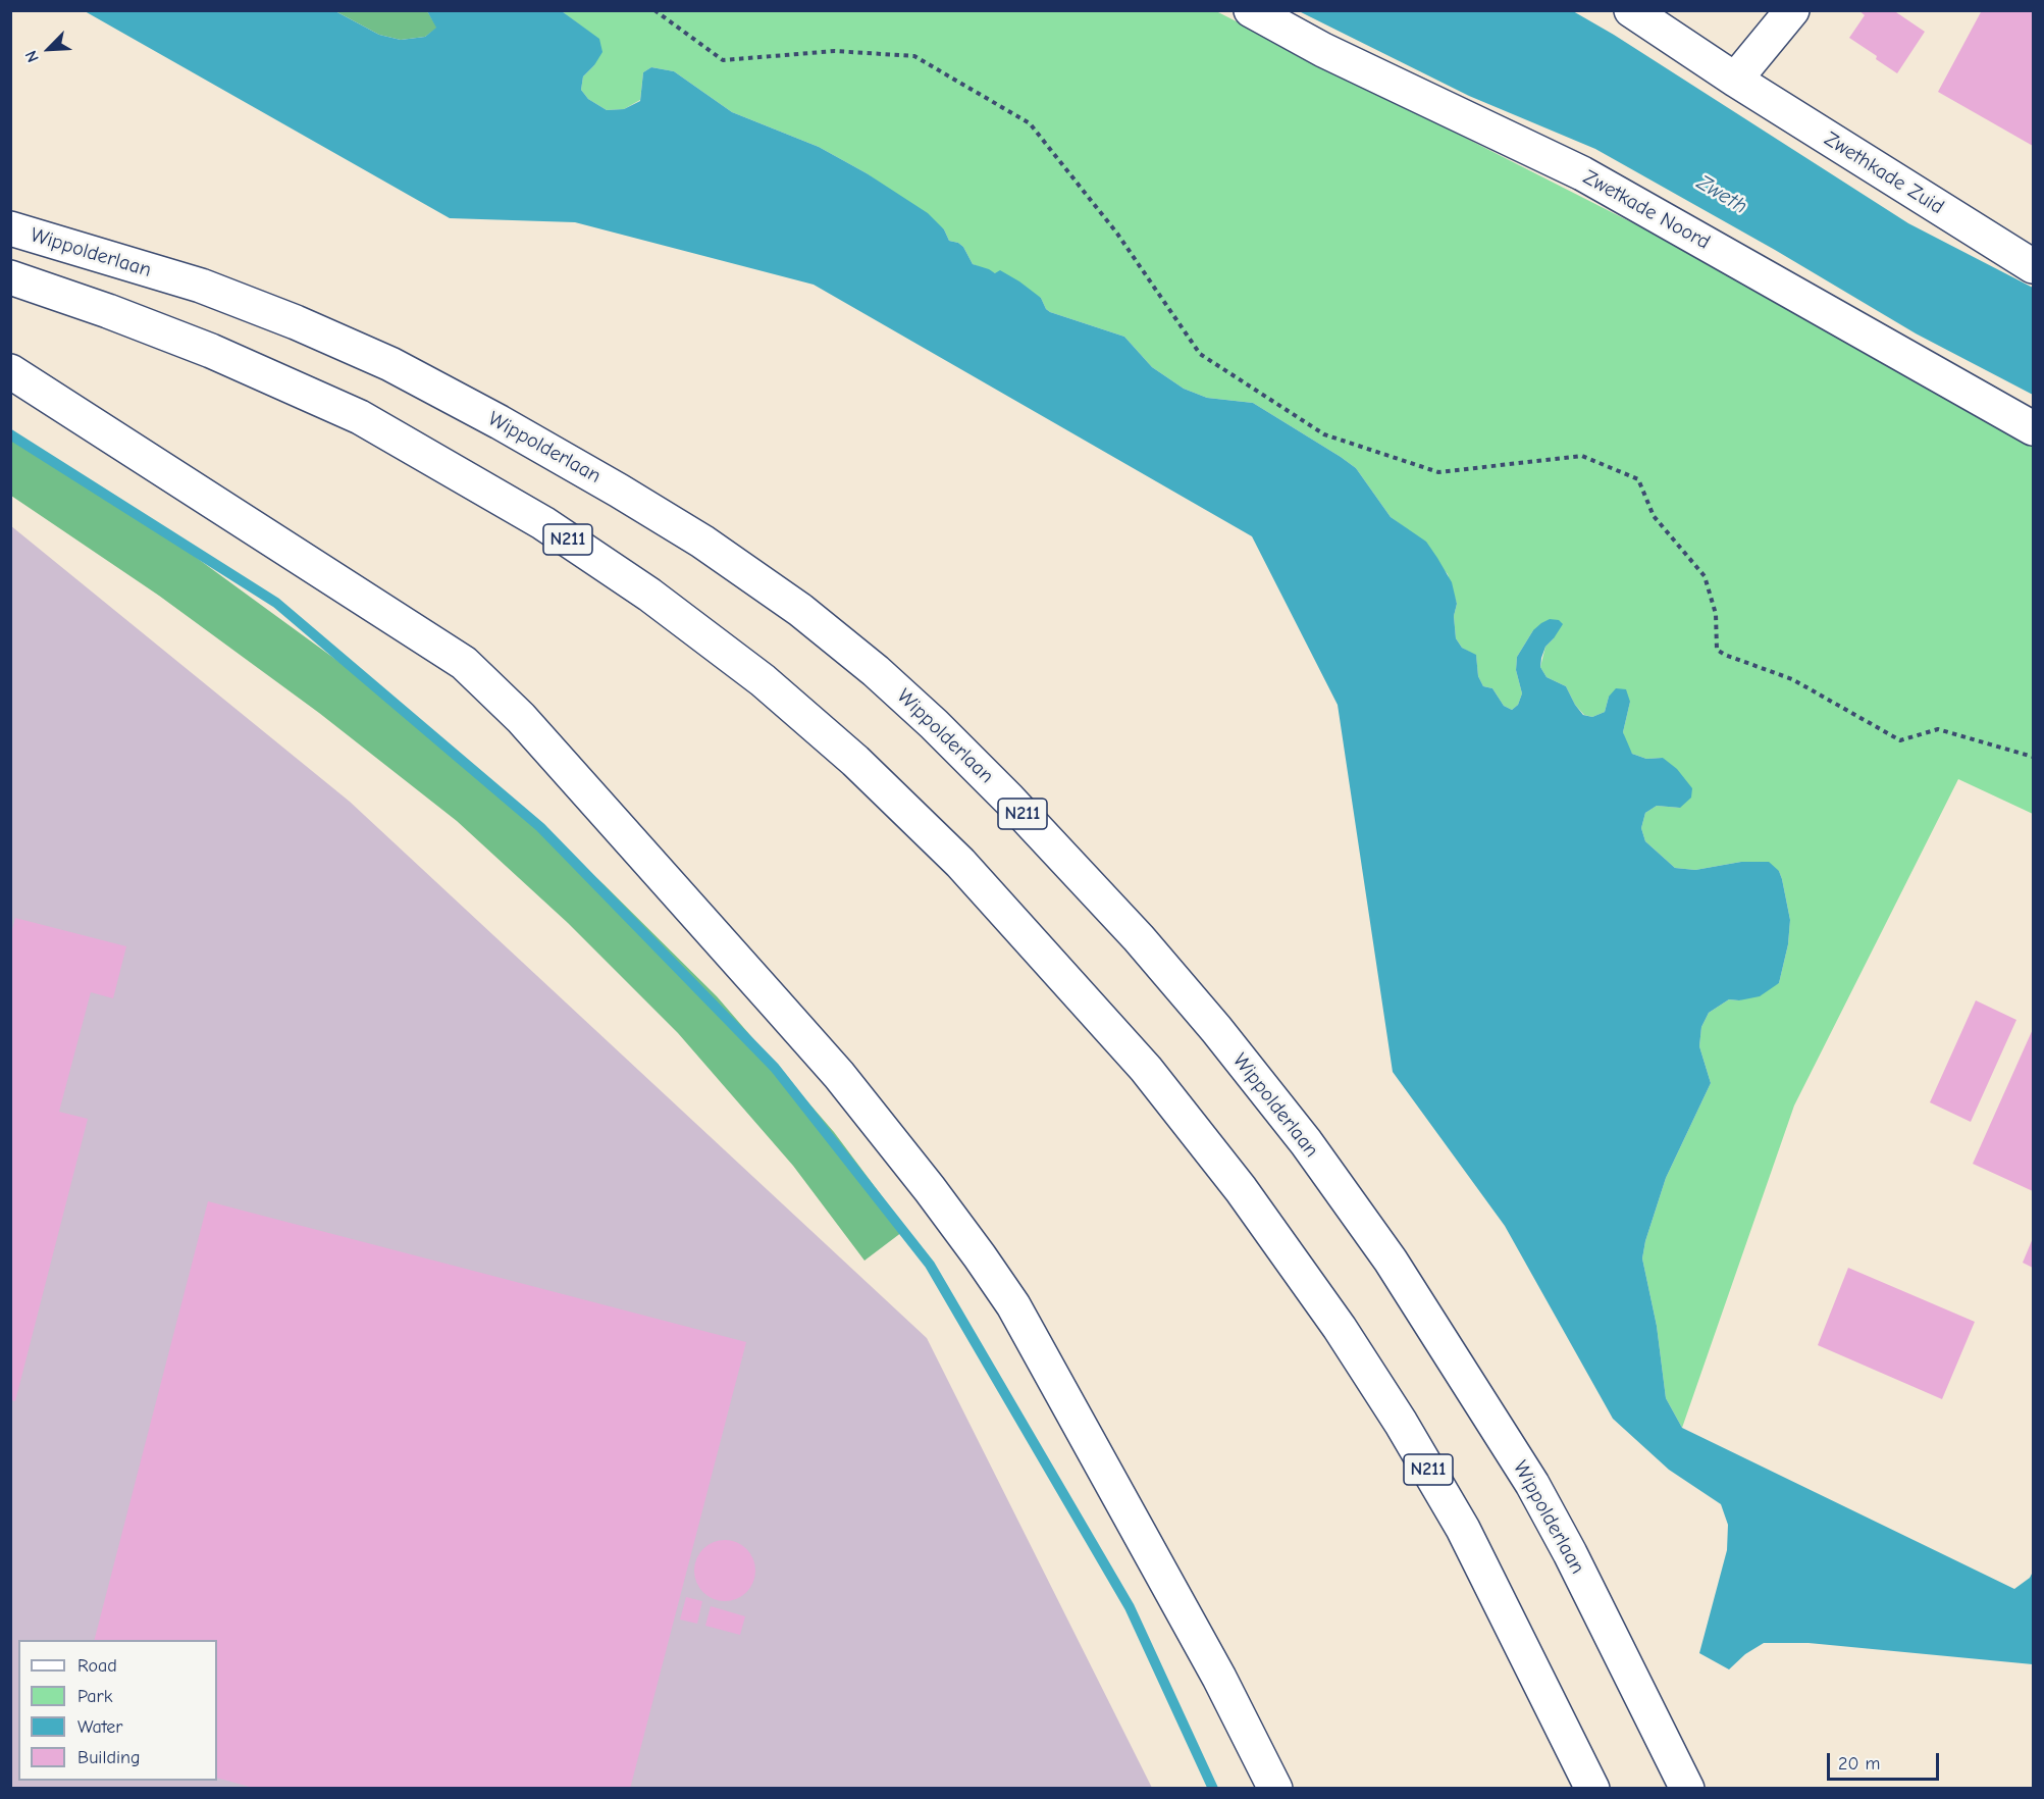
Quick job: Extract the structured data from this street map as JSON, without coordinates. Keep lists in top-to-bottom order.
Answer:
{
  "streets": {
    "main road": [
      "Zwethkade Zuid",
      "Zwetkade Noord",
      "Wippolderlaan",
      "N211"
    ]
  },
  "water": ["Zweth"],
  "legend": [
    "Road",
    "Park",
    "Water",
    "Building"
  ],
  "scale_bar": "20 m",
  "north": "bottom left"
}
